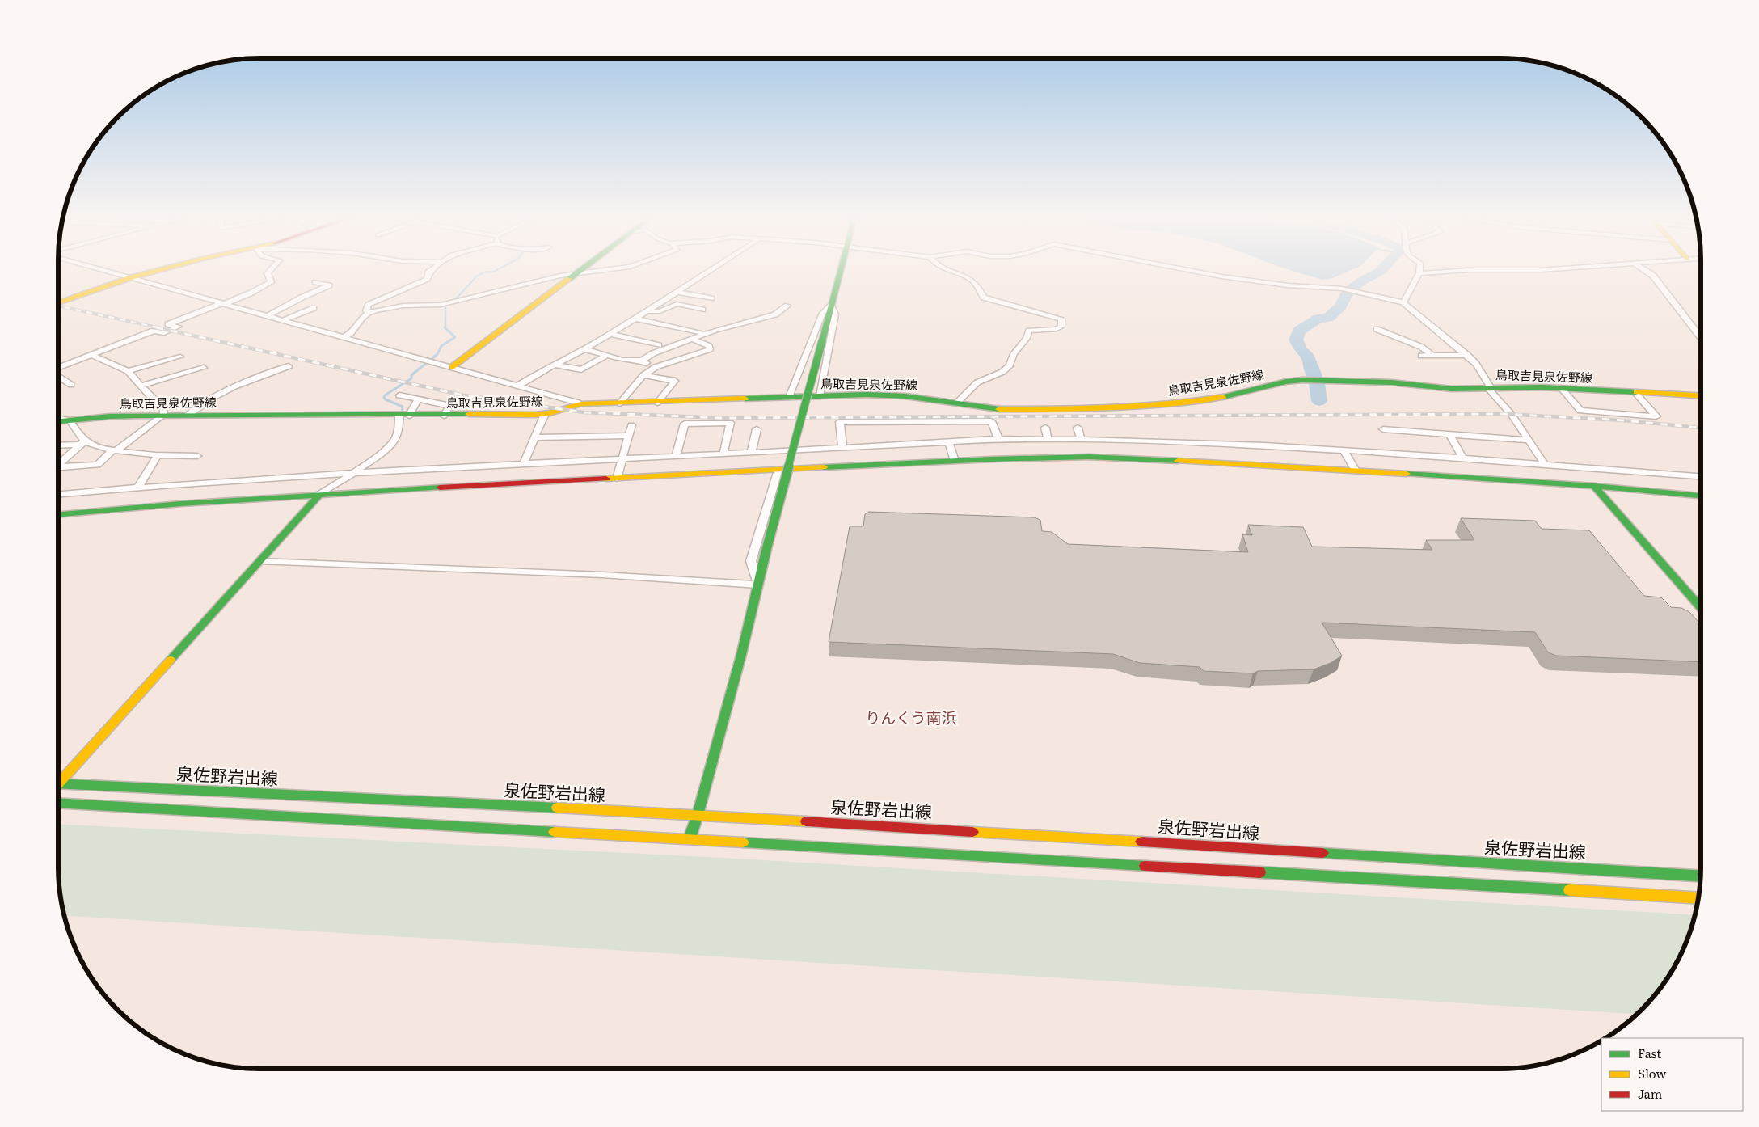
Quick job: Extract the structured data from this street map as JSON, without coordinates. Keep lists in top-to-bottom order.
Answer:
{
  "streets": {
    "main road": ["鳥取吉見泉佐野線", "泉佐野岩出線"]
  },
  "districts": ["りんくう南浜"],
  "legend": ["Fast", "Slow", "Jam"]
}
